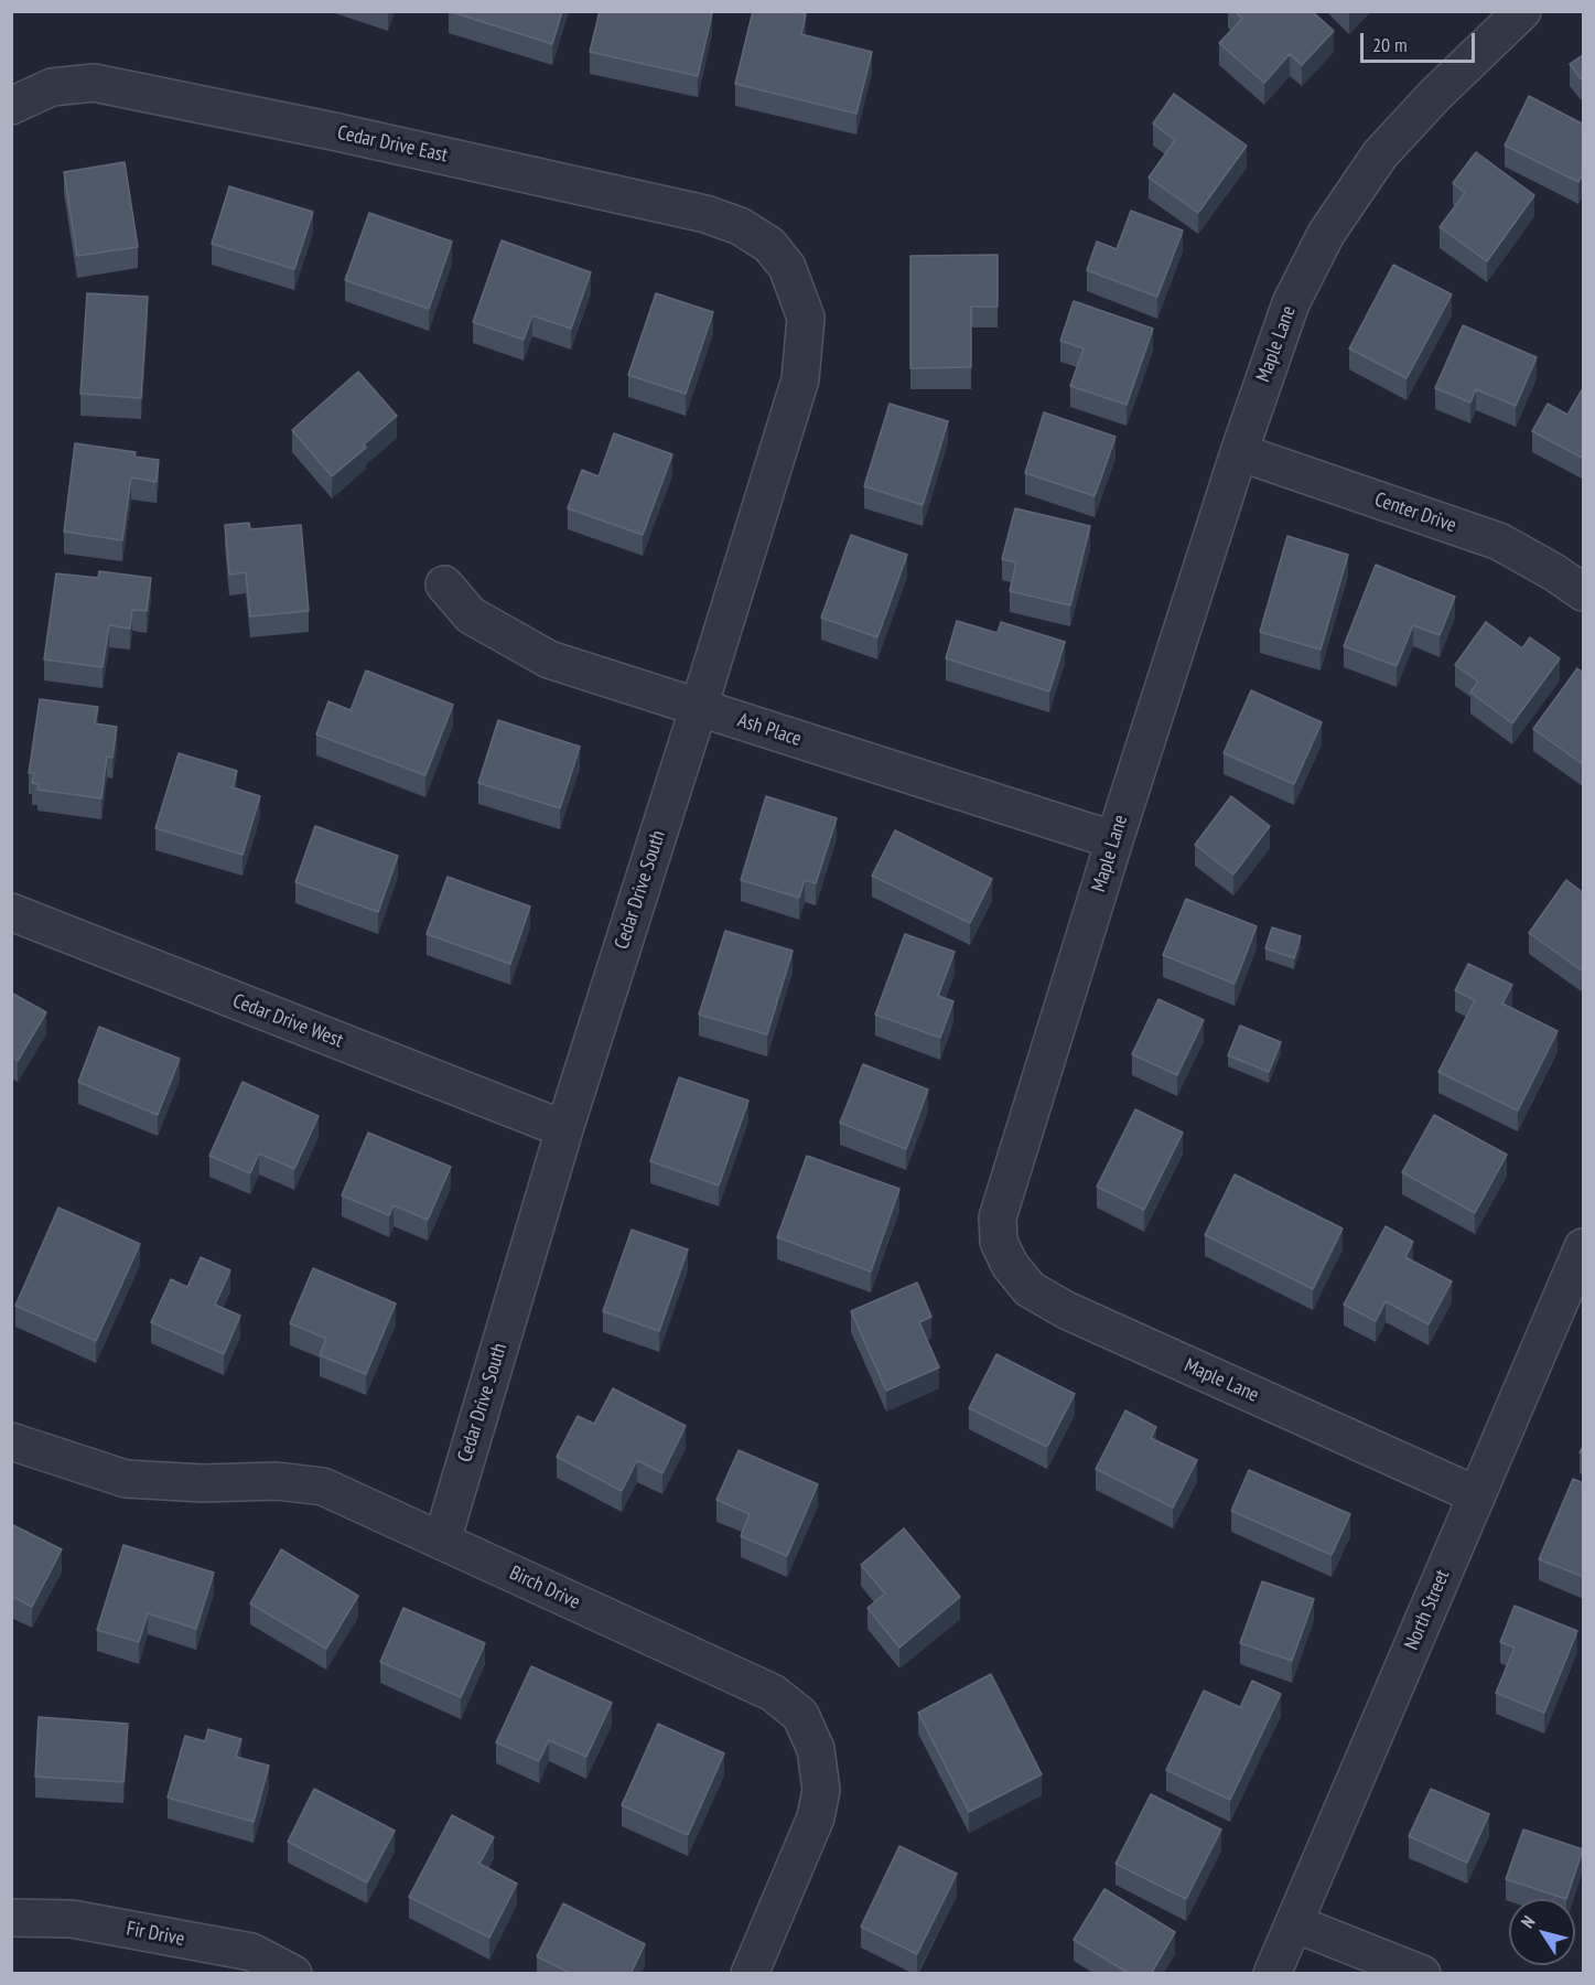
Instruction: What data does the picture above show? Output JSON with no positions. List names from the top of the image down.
{
  "streets": {
    "street": [
      "Cedar Drive East",
      "Maple Lane",
      "Center Drive",
      "Ash Place",
      "Cedar Drive South",
      "Cedar Drive West",
      "Birch Drive",
      "North Street",
      "Fir Drive"
    ]
  },
  "crossings": [
    ["Cedar Drive East", "Cedar Drive South"],
    ["Maple Lane", "Center Drive"],
    ["Maple Lane", "Ash Place"],
    ["Maple Lane", "North Street"],
    ["Ash Place", "Cedar Drive South"],
    ["Cedar Drive South", "Cedar Drive West"],
    ["Cedar Drive South", "Birch Drive"]
  ],
  "scale_bar": "20 m",
  "north": "top left"
}
